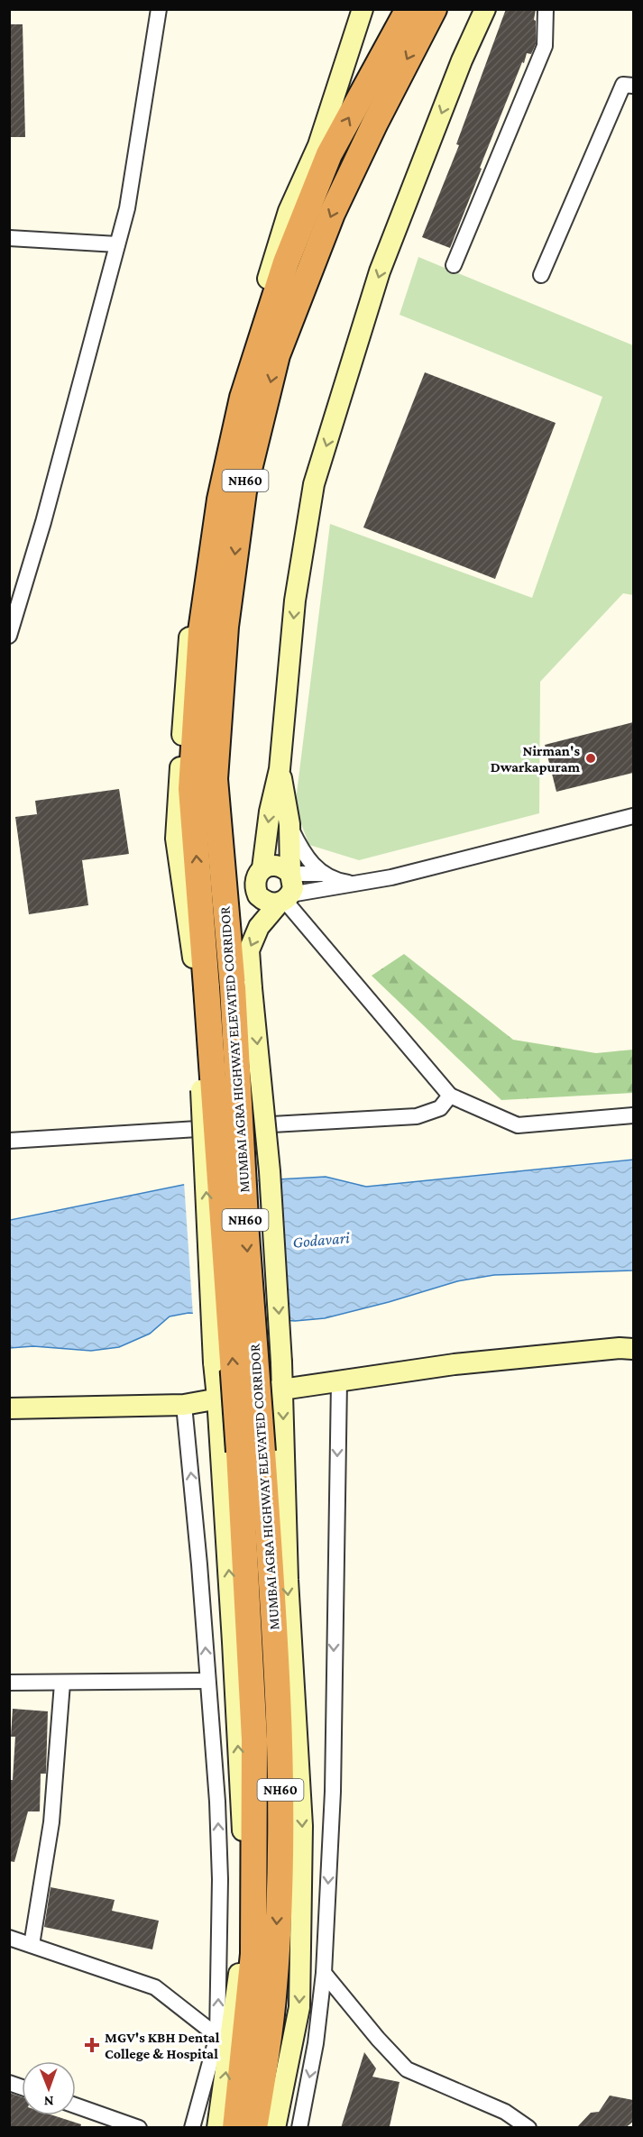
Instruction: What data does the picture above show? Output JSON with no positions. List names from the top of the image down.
{
  "streets": {
    "highway": ["NH60", "MUMBAI AGRA HIGHWAY ELEVATED CORRIDOR"]
  },
  "water": ["Godavari"],
  "places": {
    "other": ["Nirman's Dwarkapuram"],
    "health": ["MGV's KBH Dental College & Hospital"]
  },
  "north": "bottom"
}
